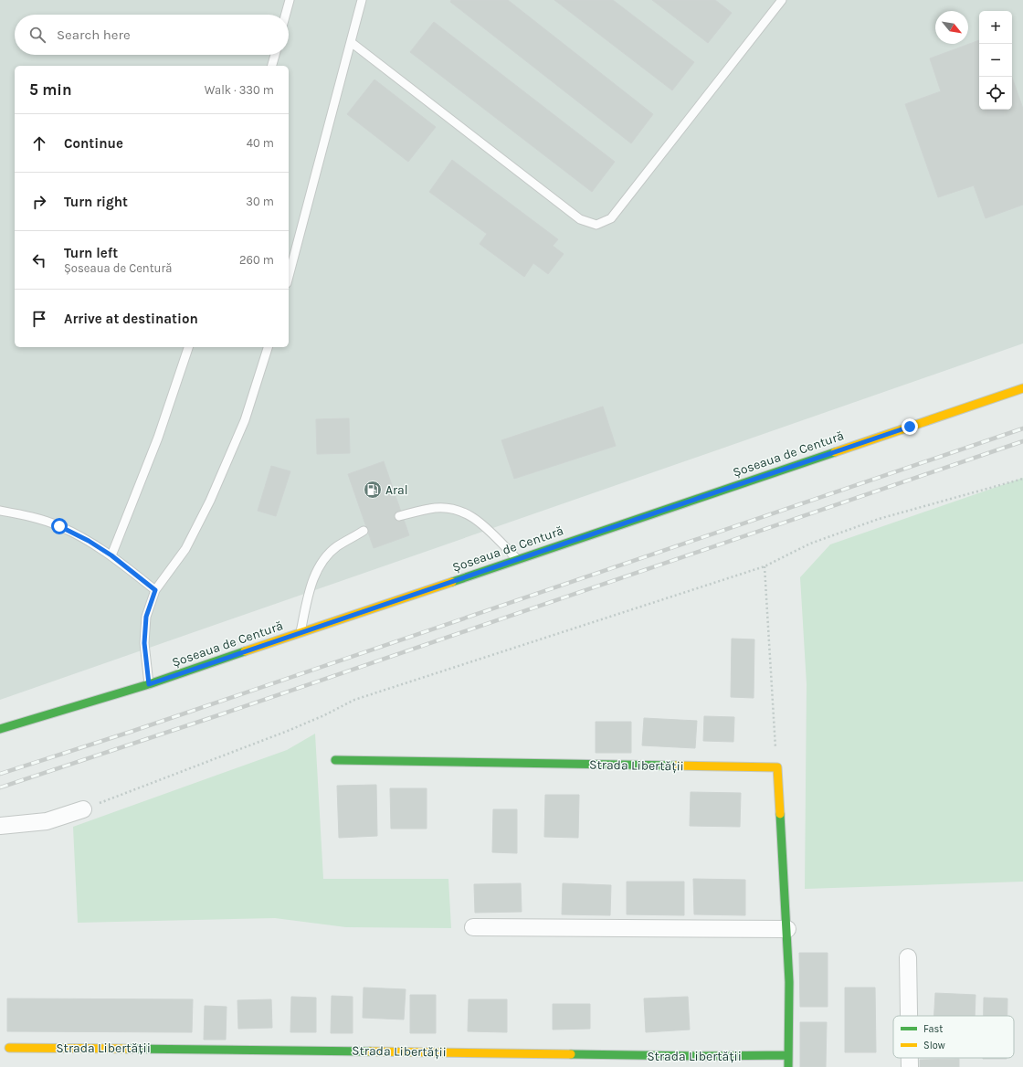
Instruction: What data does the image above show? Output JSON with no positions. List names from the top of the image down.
{
  "streets": {
    "street": ["Șoseaua de Centură", "Strada Libertății"]
  },
  "places": {
    "fuel station": ["Aral"]
  },
  "legend": ["Fast", "Slow"],
  "north": "bottom right",
  "page": {
    "map_buttons": ["+", "−"],
    "search": "Search here",
    "heading": ["5 min", "Walk · 330 m"],
    "list": [
      ["Continue", "40 m"],
      ["Turn right", "30 m"],
      ["Turn left", "Șoseaua de Centură", "260 m"],
      "Arrive at destination"
    ]
  }
}
